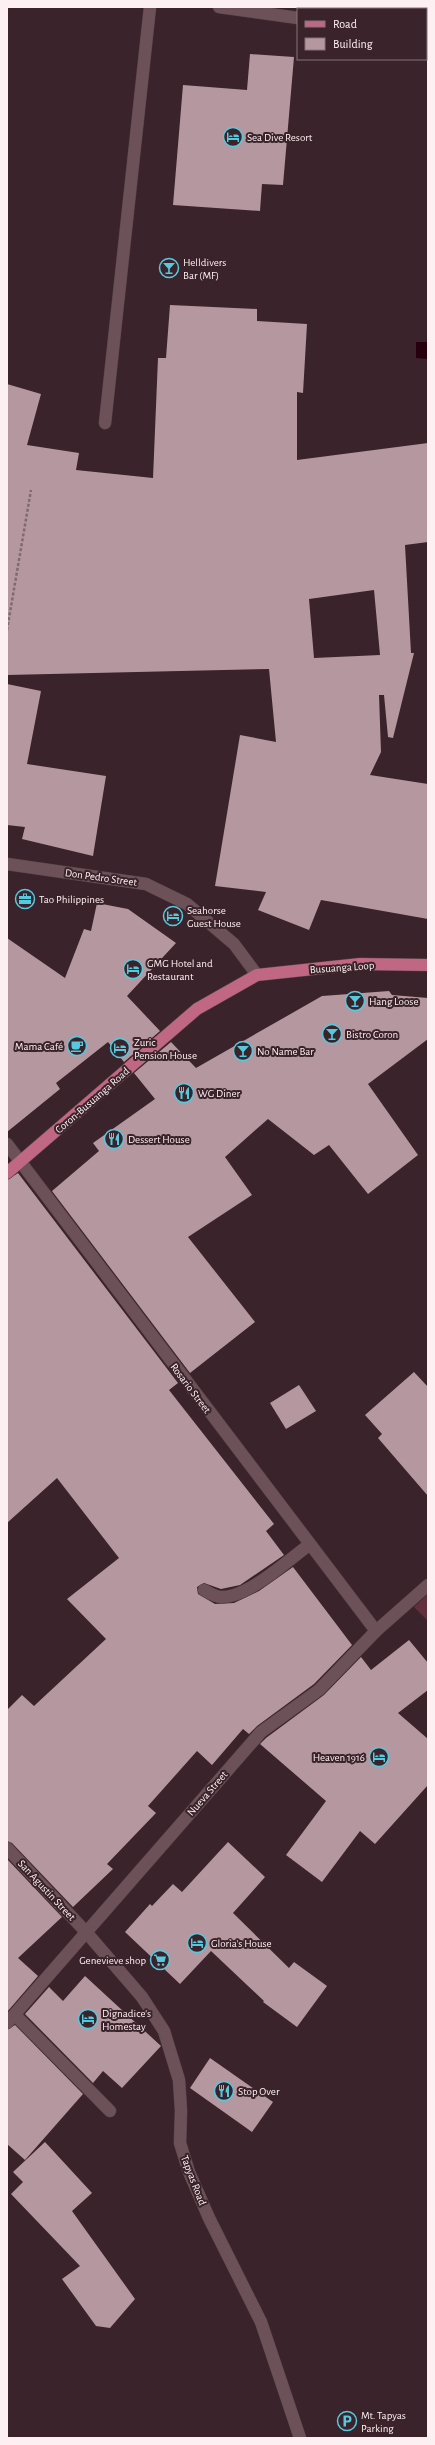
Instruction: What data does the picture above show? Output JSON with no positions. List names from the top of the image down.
{
  "streets": {
    "main road": ["Busuanga Loop", "Coron-Busuanga Road"],
    "street": [
      "Don Pedro Street",
      "Rosario Street",
      "Nueva Street",
      "San Agustin Street",
      "Tapyas Road"
    ]
  },
  "crossings": [
    ["Don Pedro Street", "Busuanga Loop"],
    ["Don Pedro Street", "Coron-Busuanga Road"],
    ["Busuanga Loop", "Coron-Busuanga Road"],
    ["Coron-Busuanga Road", "Rosario Street"],
    ["Rosario Street", "Nueva Street"],
    ["Nueva Street", "San Agustin Street"],
    ["Nueva Street", "Tapyas Road"],
    ["San Agustin Street", "Tapyas Road"]
  ],
  "places": {
    "hotel": [
      "Sea Dive Resort",
      "Seahorse Guest House",
      "GMG Hotel and Restaurant",
      "Zuric Pension House",
      "Heaven 1916",
      "Gloria's House",
      "Dignadice's Homestay"
    ],
    "bar": [
      "Helldivers Bar (MF)",
      "Hang Loose",
      "Bistro Coron",
      "No Name Bar"
    ],
    "office": ["Tao Philippines"],
    "cafe": ["Mama Café"],
    "restaurant": ["WG Diner", "Dessert House", "Stop Over"],
    "supermarket": ["Genevieve shop"],
    "parking": ["Mt. Tapyas Parking"]
  },
  "legend": ["Road", "Building"]
}
